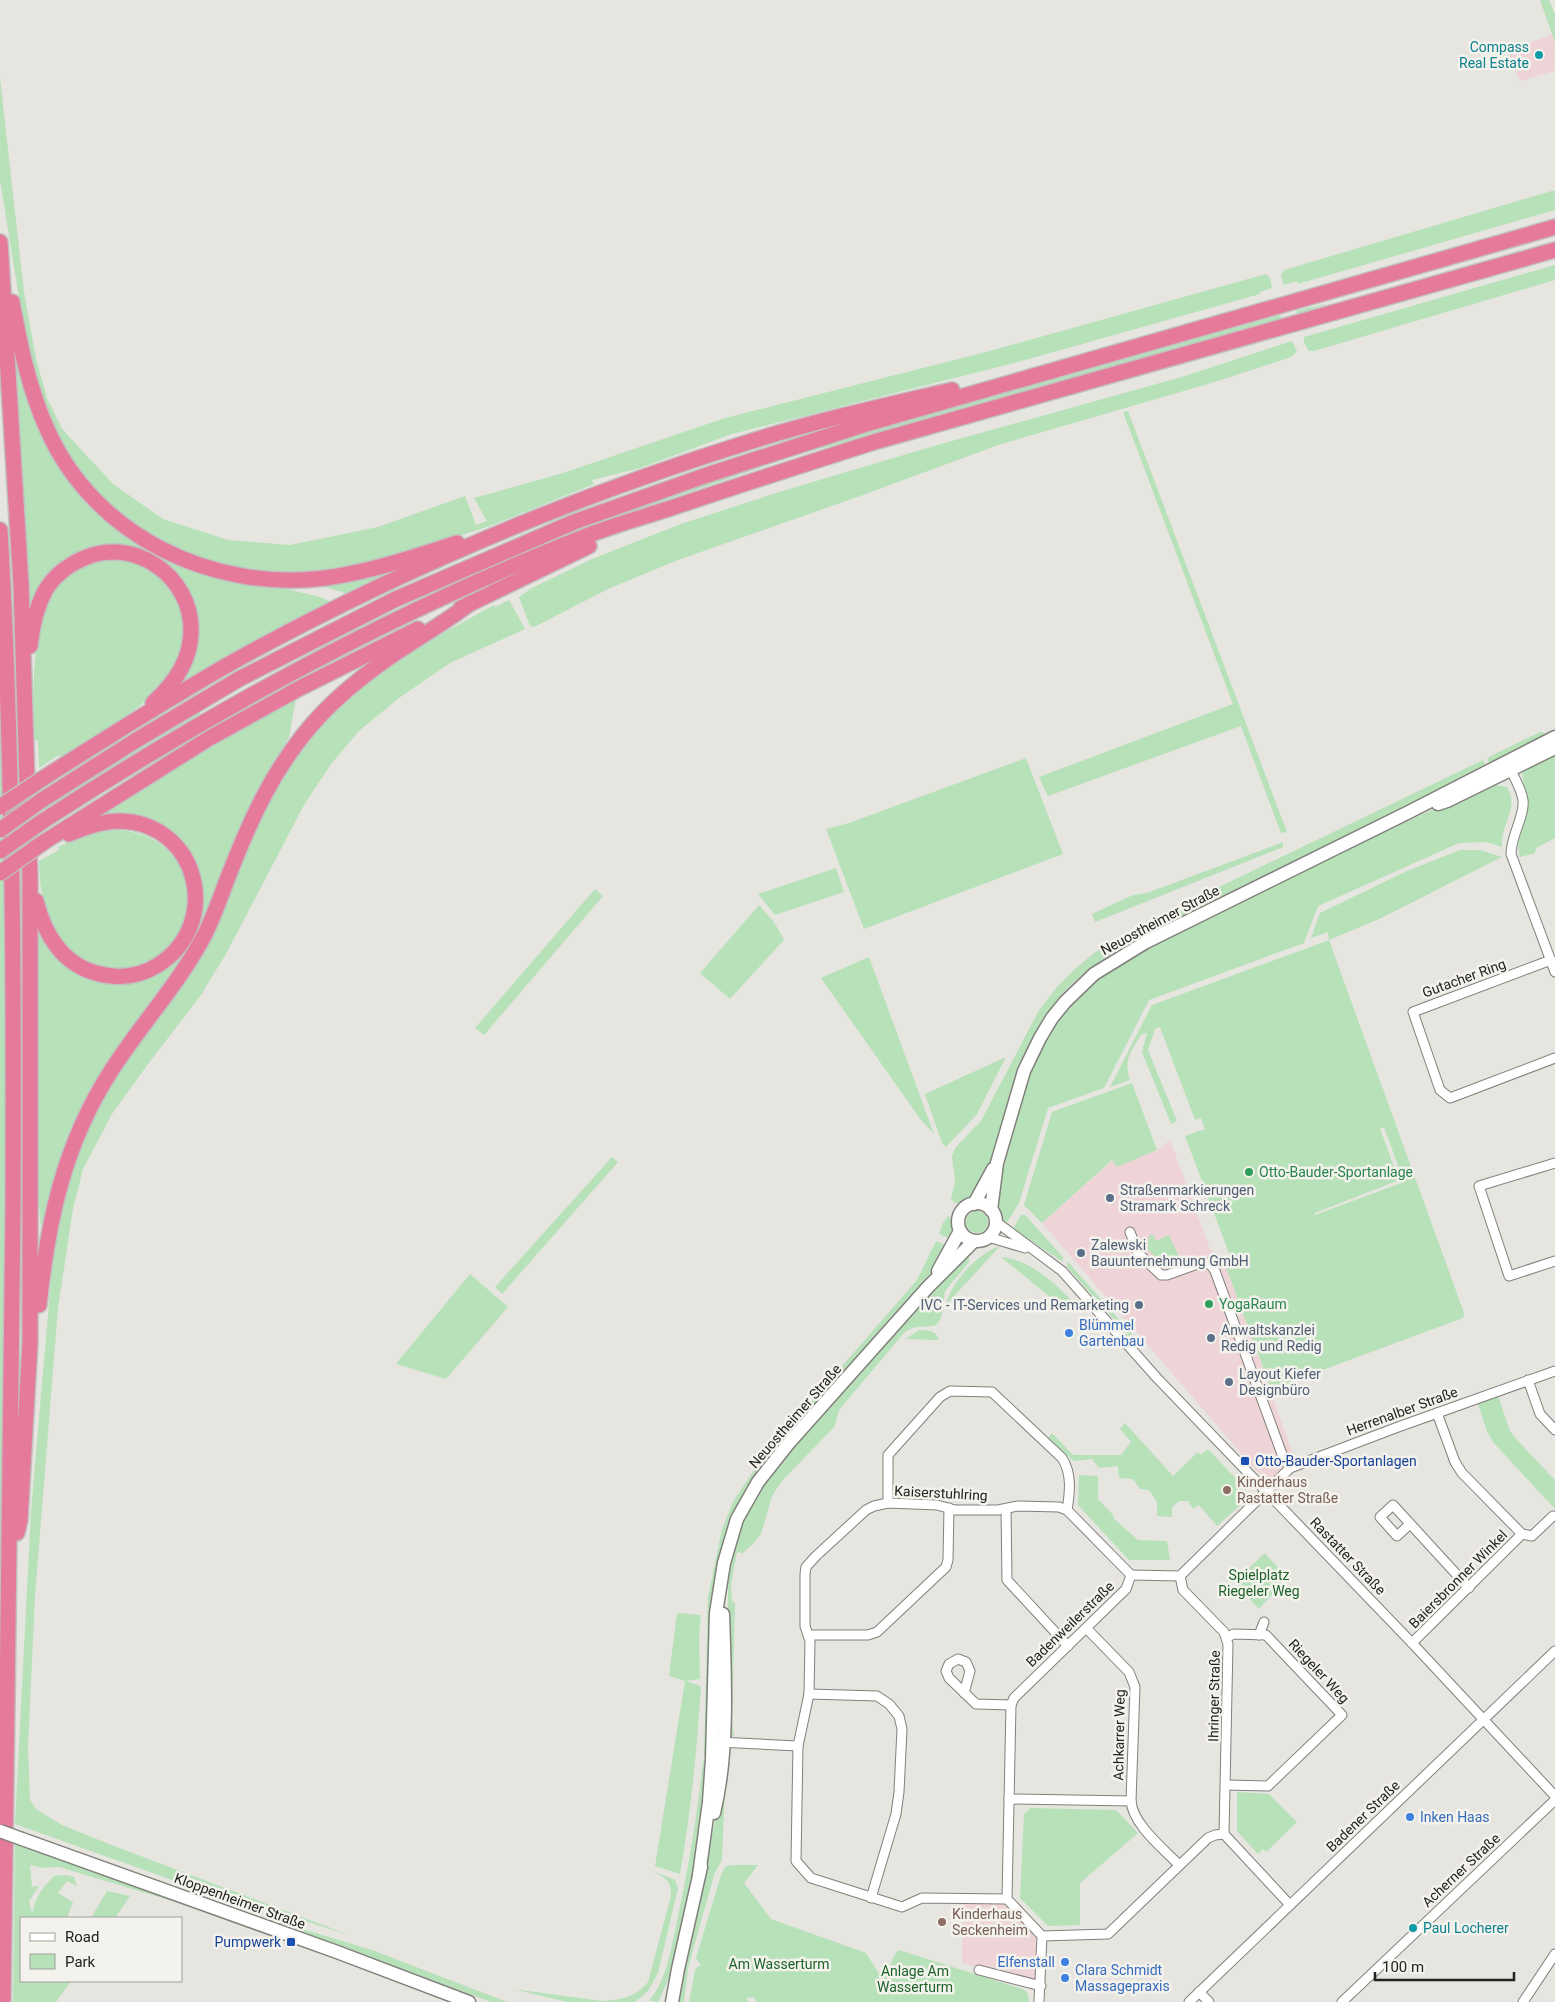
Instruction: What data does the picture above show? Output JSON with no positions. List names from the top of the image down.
{
  "streets": {
    "main road": ["Neuostheimer Straße", "Kloppenheimer Straße"],
    "street": [
      "Gutacher Ring",
      "Herrenalber Straße",
      "Kaiserstuhlring",
      "Rastatter Straße",
      "Baiersbronner Winkel",
      "Badenweilerstraße",
      "Riegeler Weg",
      "Ihringer Straße",
      "Achkarrer Weg",
      "Badener Straße",
      "Acherner Straße"
    ]
  },
  "crossings": [
    ["Neuostheimer Straße", "Rastatter Straße"],
    ["Herrenalber Straße", "Rastatter Straße"],
    ["Herrenalber Straße", "Baiersbronner Winkel"],
    ["Rastatter Straße", "Baiersbronner Winkel"],
    ["Rastatter Straße", "Badener Straße"],
    ["Rastatter Straße", "Acherner Straße"],
    ["Badenweilerstraße", "Ihringer Straße"],
    ["Badenweilerstraße", "Achkarrer Weg"],
    ["Riegeler Weg", "Ihringer Straße"]
  ],
  "parks": ["Spielplatz Riegeler Weg", "Am Wasserturm", "Anlage Am Wasserturm"],
  "places": {
    "other": [
      "Compass Real Estate",
      "Otto-Bauder-Sportanlage",
      "Straßenmarkierungen Stramark Schreck",
      "Zalewski Bauunternehmung GmbH",
      "YogaRaum",
      "IVC - IT-Services und Remarketing",
      "Blümmel Gartenbau",
      "Anwaltskanzlei Redig und Redig",
      "Layout Kiefer Designbüro",
      "Kinderhaus Rastatter Straße",
      "Inken Haas",
      "Kinderhaus Seckenheim",
      "Paul Locherer",
      "Elfenstall",
      "Clara Schmidt Massagepraxis"
    ],
    "transit": ["Otto-Bauder-Sportanlagen", "Pumpwerk"]
  },
  "legend": ["Road", "Park"],
  "scale_bar": "100 m"
}
